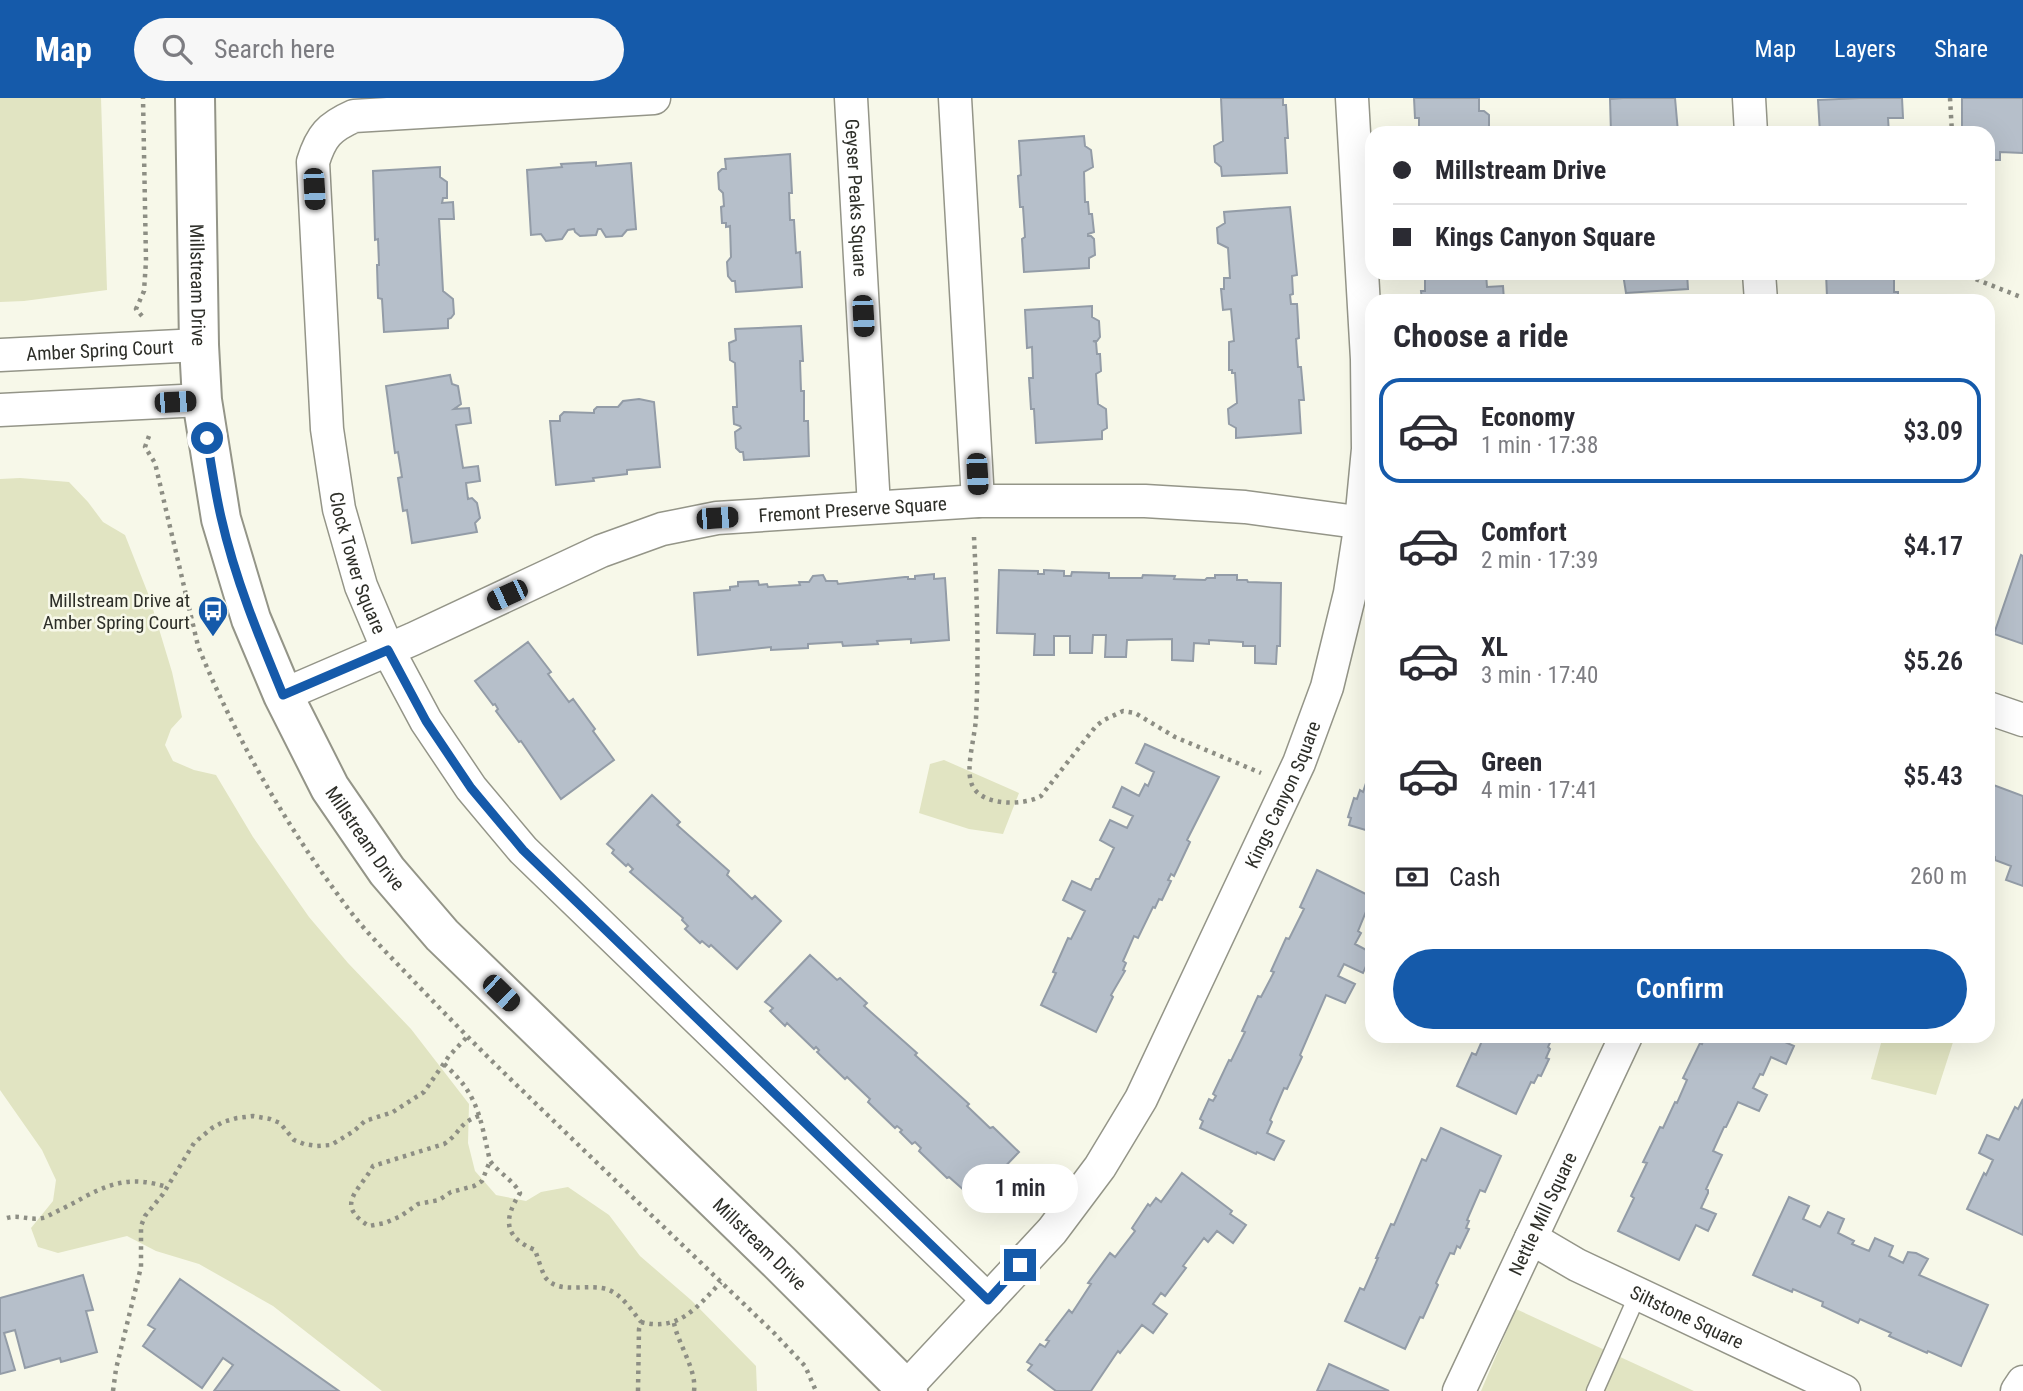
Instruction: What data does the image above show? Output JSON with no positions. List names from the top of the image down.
{
  "streets": {
    "street": [
      "Geyser Peaks Square",
      "Millstream Drive",
      "Amber Spring Court",
      "Fremont Preserve Square",
      "Clock Tower Square",
      "Kings Canyon Square",
      "Nettle Mill Square",
      "Siltstone Square"
    ]
  },
  "crossings": [
    ["Geyser Peaks Square", "Fremont Preserve Square"],
    ["Millstream Drive", "Amber Spring Court"],
    ["Millstream Drive", "Fremont Preserve Square"],
    ["Millstream Drive", "Kings Canyon Square"],
    ["Fremont Preserve Square", "Clock Tower Square"],
    ["Clock Tower Square", "Kings Canyon Square"],
    ["Nettle Mill Square", "Siltstone Square"]
  ],
  "places": {
    "bus stop": ["Millstream Drive at Amber Spring Court"]
  },
  "page": {
    "header": "Map",
    "search": "Search here",
    "nav": ["Map", "Layers", "Share"],
    "banner": ["Millstream Drive", "Kings Canyon Square"],
    "heading": "Choose a ride",
    "list": [
      {
        "name": "Economy",
        "note": "1 min · 17:38",
        "value": "$3.09"
      },
      {
        "name": "Comfort",
        "note": "2 min · 17:39",
        "value": "$4.17"
      },
      {
        "name": "XL",
        "note": "3 min · 17:40",
        "value": "$5.26"
      },
      {
        "name": "Green",
        "note": "4 min · 17:41",
        "value": "$5.43"
      }
    ],
    "pay": ["Cash", "260 m"],
    "buttons": "Confirm",
    "bubble": "1 min"
  }
}
